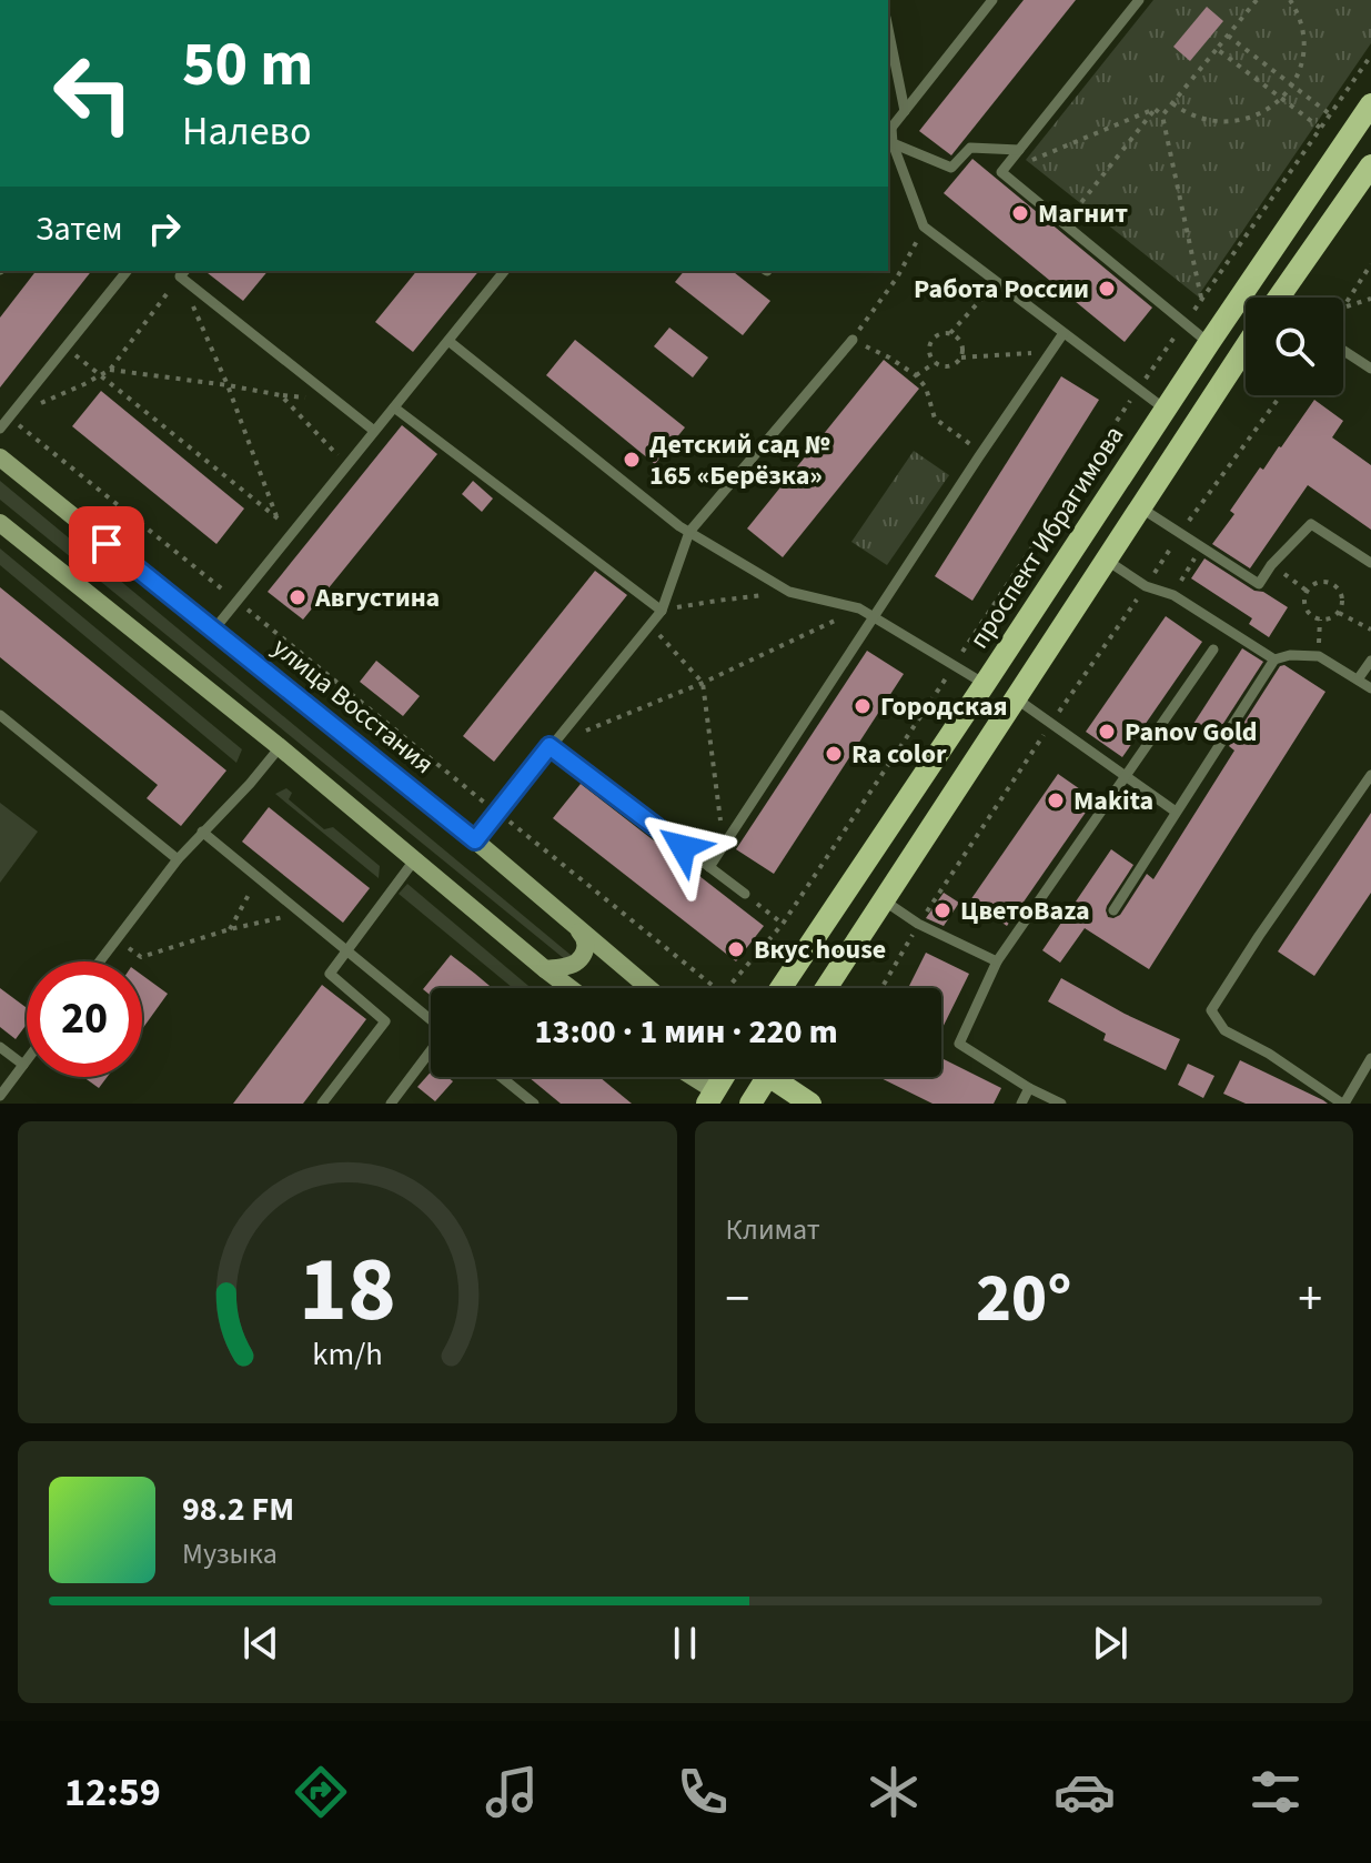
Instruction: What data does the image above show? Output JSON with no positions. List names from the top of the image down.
{
  "streets": {
    "main road": ["проспект Ибрагимова", "улица Восстания"]
  },
  "places": [
    "Магнит",
    "Работа России",
    "Детский сад № 165 «Берёзка»",
    "Августина",
    "Городская",
    "Panov Gold",
    "Ra color",
    "Makita",
    "ЦветоBaza",
    "Вкус house"
  ],
  "page": {
    "turn": ["50 m", "Налево"],
    "then": "Затем",
    "limit": "20",
    "trip": "13:00 · 1 мин · 220 m",
    "tile": "Климат",
    "heat": ["−", "20°", "+"],
    "song": ["98.2 FM", "Музыка"],
    "tabs": "12:59",
    "gauge": ["18", "km/h"]
  }
}
